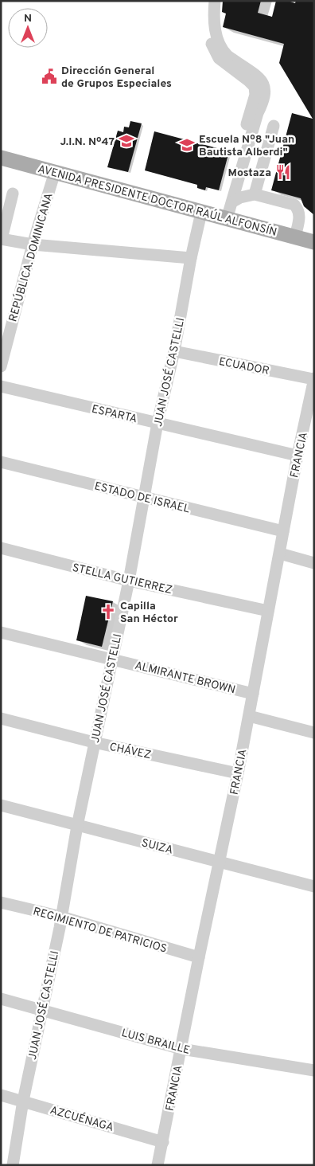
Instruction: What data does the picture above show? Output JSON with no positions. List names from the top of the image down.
{
  "streets": {
    "main road": ["AVENIDA PRESIDENTE DOCTOR RAÚL ALFONSÍN"],
    "street": [
      "REPÚBLICA. DOMINICANA",
      "ECUADOR",
      "JUAN JOSÉ CASTELLI",
      "ESPARTA",
      "FRANCIA",
      "ESTADO DE ISRAEL",
      "STELLA GUTIERREZ",
      "ALMIRANTE BROWN",
      "CHÁVEZ",
      "SUIZA",
      "REGIMIENTO DE PATRICIOS",
      "LUIS BRAILLE",
      "AZCUÉNAGA"
    ]
  },
  "crossings": [
    ["AVENIDA PRESIDENTE DOCTOR RAÚL ALFONSÍN", "REPÚBLICA. DOMINICANA"],
    ["AVENIDA PRESIDENTE DOCTOR RAÚL ALFONSÍN", "JUAN JOSÉ CASTELLI"],
    ["ECUADOR", "JUAN JOSÉ CASTELLI"],
    ["ECUADOR", "FRANCIA"],
    ["JUAN JOSÉ CASTELLI", "ESPARTA"],
    ["JUAN JOSÉ CASTELLI", "ESTADO DE ISRAEL"],
    ["JUAN JOSÉ CASTELLI", "STELLA GUTIERREZ"],
    ["JUAN JOSÉ CASTELLI", "ALMIRANTE BROWN"],
    ["JUAN JOSÉ CASTELLI", "CHÁVEZ"],
    ["JUAN JOSÉ CASTELLI", "SUIZA"],
    ["JUAN JOSÉ CASTELLI", "REGIMIENTO DE PATRICIOS"],
    ["JUAN JOSÉ CASTELLI", "LUIS BRAILLE"],
    ["JUAN JOSÉ CASTELLI", "AZCUÉNAGA"],
    ["ESPARTA", "FRANCIA"],
    ["FRANCIA", "ESTADO DE ISRAEL"],
    ["FRANCIA", "STELLA GUTIERREZ"],
    ["FRANCIA", "ALMIRANTE BROWN"],
    ["FRANCIA", "CHÁVEZ"],
    ["FRANCIA", "SUIZA"],
    ["FRANCIA", "REGIMIENTO DE PATRICIOS"],
    ["FRANCIA", "LUIS BRAILLE"],
    ["FRANCIA", "AZCUÉNAGA"]
  ],
  "places": {
    "public building": ["Dirección General de Grupos Especiales"],
    "school or university": ["J.I.N. Nº47", "Escuela Nº8 \"Juan Bautista Alberdi\""],
    "restaurant": ["Mostaza"],
    "church": ["Capilla San Héctor"]
  },
  "north": "top"
}
